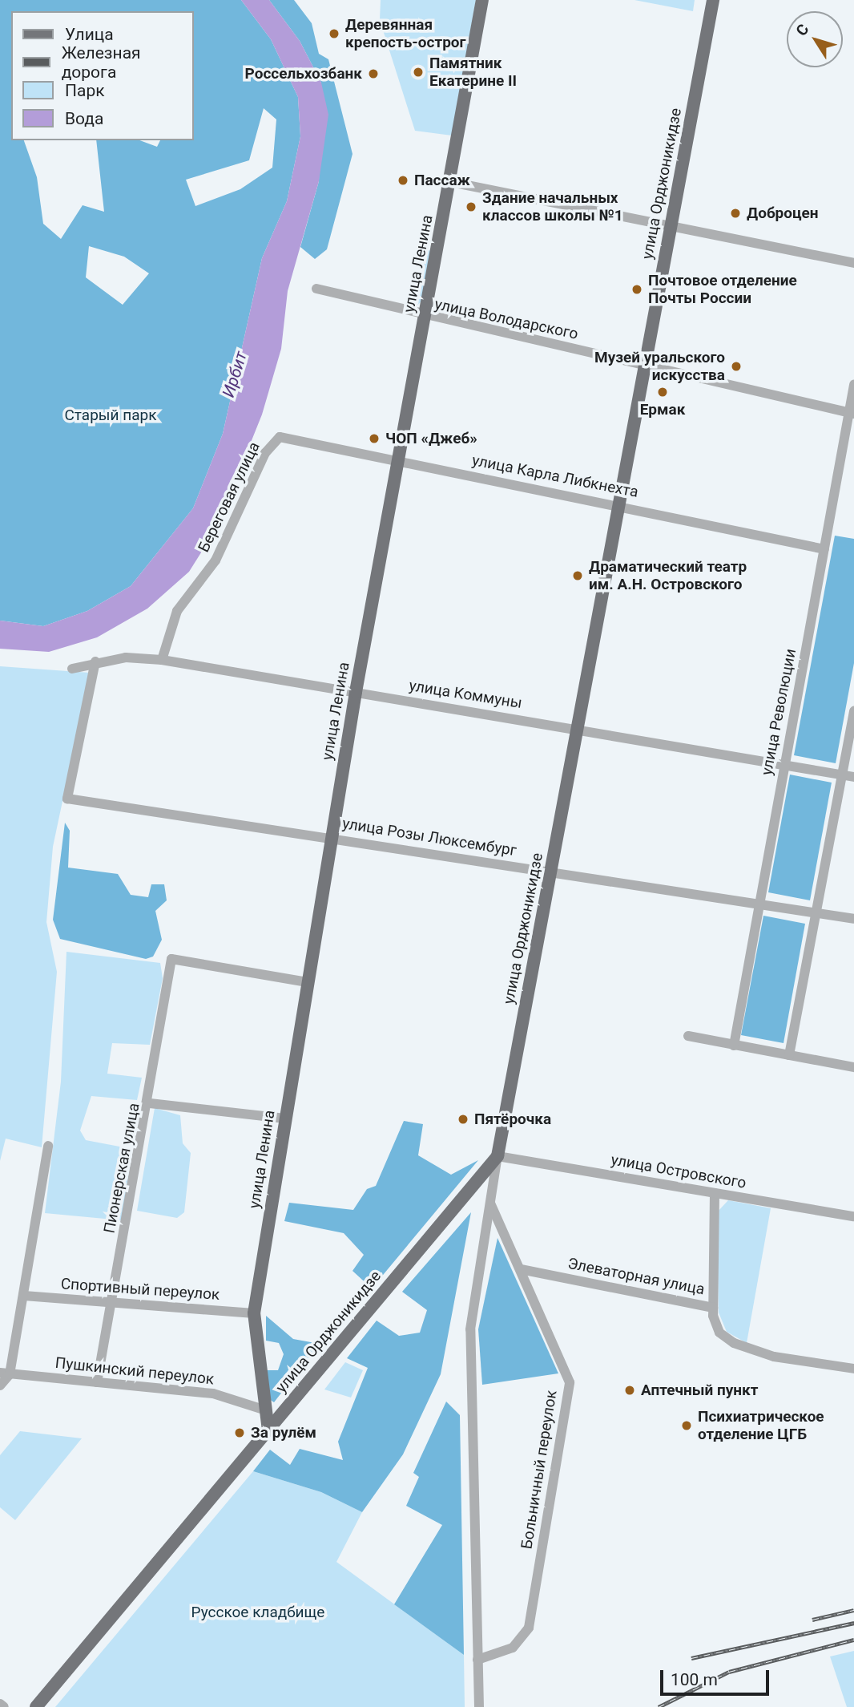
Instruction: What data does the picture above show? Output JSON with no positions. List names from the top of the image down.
{
  "streets": {
    "main road": ["улица Орджоникидзе", "улица Ленина"],
    "street": [
      "улица Володарского",
      "улица Карла Либкнехта",
      "Береговая улица",
      "улица Коммуны",
      "улица Революции",
      "улица Розы Люксембург",
      "Пионерская улица",
      "улица Островского",
      "Элеваторная улица",
      "Спортивный переулок",
      "Пушкинский переулок",
      "Больничный переулок"
    ]
  },
  "crossings": [
    ["улица Орджоникидзе", "улица Ленина"],
    ["улица Орджоникидзе", "улица Володарского"],
    ["улица Орджоникидзе", "улица Карла Либкнехта"],
    ["улица Орджоникидзе", "улица Коммуны"],
    ["улица Орджоникидзе", "улица Розы Люксембург"],
    ["улица Орджоникидзе", "улица Островского"],
    ["улица Ленина", "улица Володарского"],
    ["улица Ленина", "улица Карла Либкнехта"],
    ["улица Ленина", "улица Коммуны"],
    ["улица Ленина", "улица Розы Люксембург"],
    ["улица Ленина", "Пионерская улица"],
    ["улица Ленина", "Спортивный переулок"],
    ["улица Ленина", "Пушкинский переулок"],
    ["улица Володарского", "улица Революции"],
    ["улица Карла Либкнехта", "Береговая улица"],
    ["улица Карла Либкнехта", "улица Революции"],
    ["Береговая улица", "улица Коммуны"],
    ["улица Коммуны", "улица Революции"],
    ["улица Коммуны", "улица Розы Люксембург"],
    ["улица Революции", "улица Розы Люксембург"],
    ["Пионерская улица", "Спортивный переулок"],
    ["Пионерская улица", "Пушкинский переулок"],
    ["Элеваторная улица", "Больничный переулок"]
  ],
  "water": ["Ирбит"],
  "parks": ["Старый парк", "Русское кладбище"],
  "places": [
    "Деревянная крепость-острог",
    "Памятник Екатерине II",
    "Россельхозбанк",
    "Пассаж",
    "Здание начальных классов школы №1",
    "Доброцен",
    "Почтовое отделение Почты России",
    "Музей уральского искусства",
    "Ермак",
    "ЧОП «Джеб»",
    "Драматический театр им. А.Н. Островского",
    "Пятёрочка",
    "Аптечный пункт",
    "Психиатрическое отделение ЦГБ",
    "За рулём"
  ],
  "legend": [
    "Улица",
    "Железная дорога",
    "Парк",
    "Вода"
  ],
  "scale_bar": "100 m",
  "north": "top left"
}
